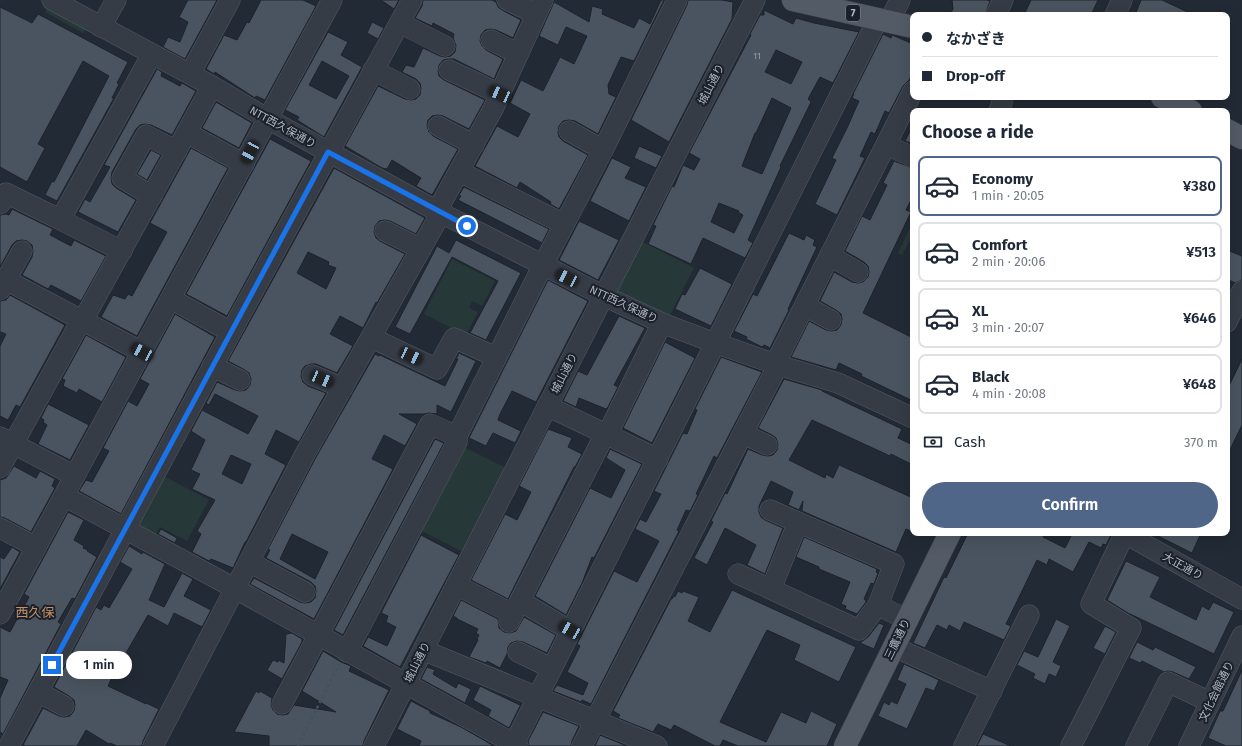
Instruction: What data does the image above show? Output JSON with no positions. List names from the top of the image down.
{
  "streets": {
    "main road": ["7", "三鷹通り"],
    "street": [
      "城山通り",
      "NTT西久保通り",
      "大正通り",
      "文化会館通り"
    ]
  },
  "crossings": [
    ["城山通り", "NTT西久保通り"]
  ],
  "districts": ["西久保"],
  "house_numbers": ["11"],
  "page": {
    "banner": ["なかざき", "Drop-off"],
    "heading": "Choose a ride",
    "list": [
      {
        "name": "Economy",
        "note": "1 min · 20:05",
        "value": "¥380"
      },
      {
        "name": "Comfort",
        "note": "2 min · 20:06",
        "value": "¥513"
      },
      {
        "name": "XL",
        "note": "3 min · 20:07",
        "value": "¥646"
      },
      {
        "name": "Black",
        "note": "4 min · 20:08",
        "value": "¥648"
      }
    ],
    "pay": ["Cash", "370 m"],
    "buttons": "Confirm",
    "bubble": "1 min"
  }
}
